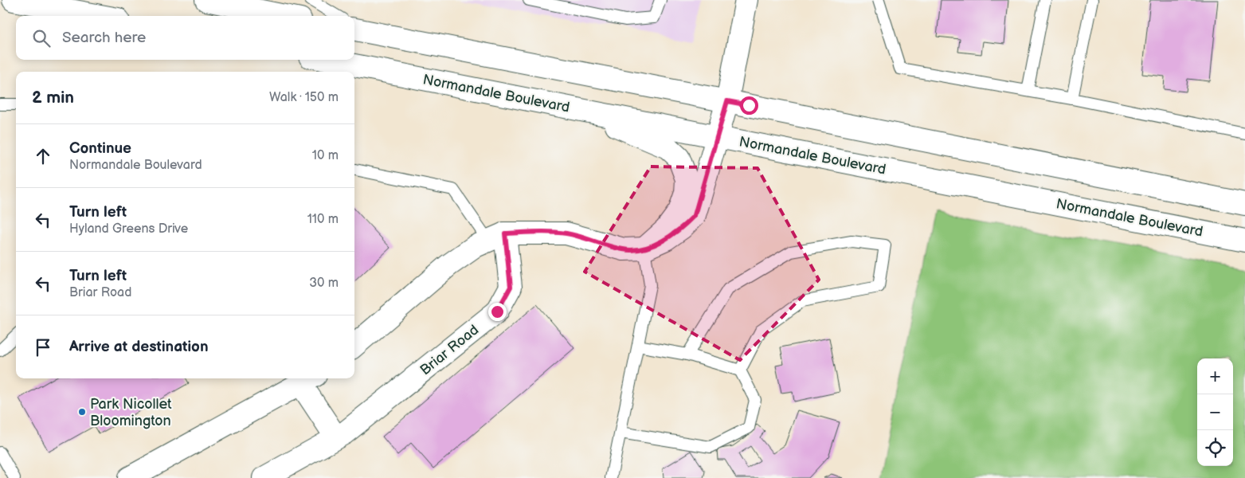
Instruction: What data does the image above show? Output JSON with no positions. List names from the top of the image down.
{
  "streets": {
    "main road": ["Normandale Boulevard", "Briar Road"]
  },
  "places": ["Park Nicollet Bloomington"],
  "page": {
    "search": "Search here",
    "heading": ["2 min", "Walk · 150 m"],
    "list": [
      ["Continue", "Normandale Boulevard", "10 m"],
      ["Turn left", "Hyland Greens Drive", "110 m"],
      ["Turn left", "Briar Road", "30 m"],
      "Arrive at destination"
    ],
    "map_buttons": ["+", "−"]
  }
}
